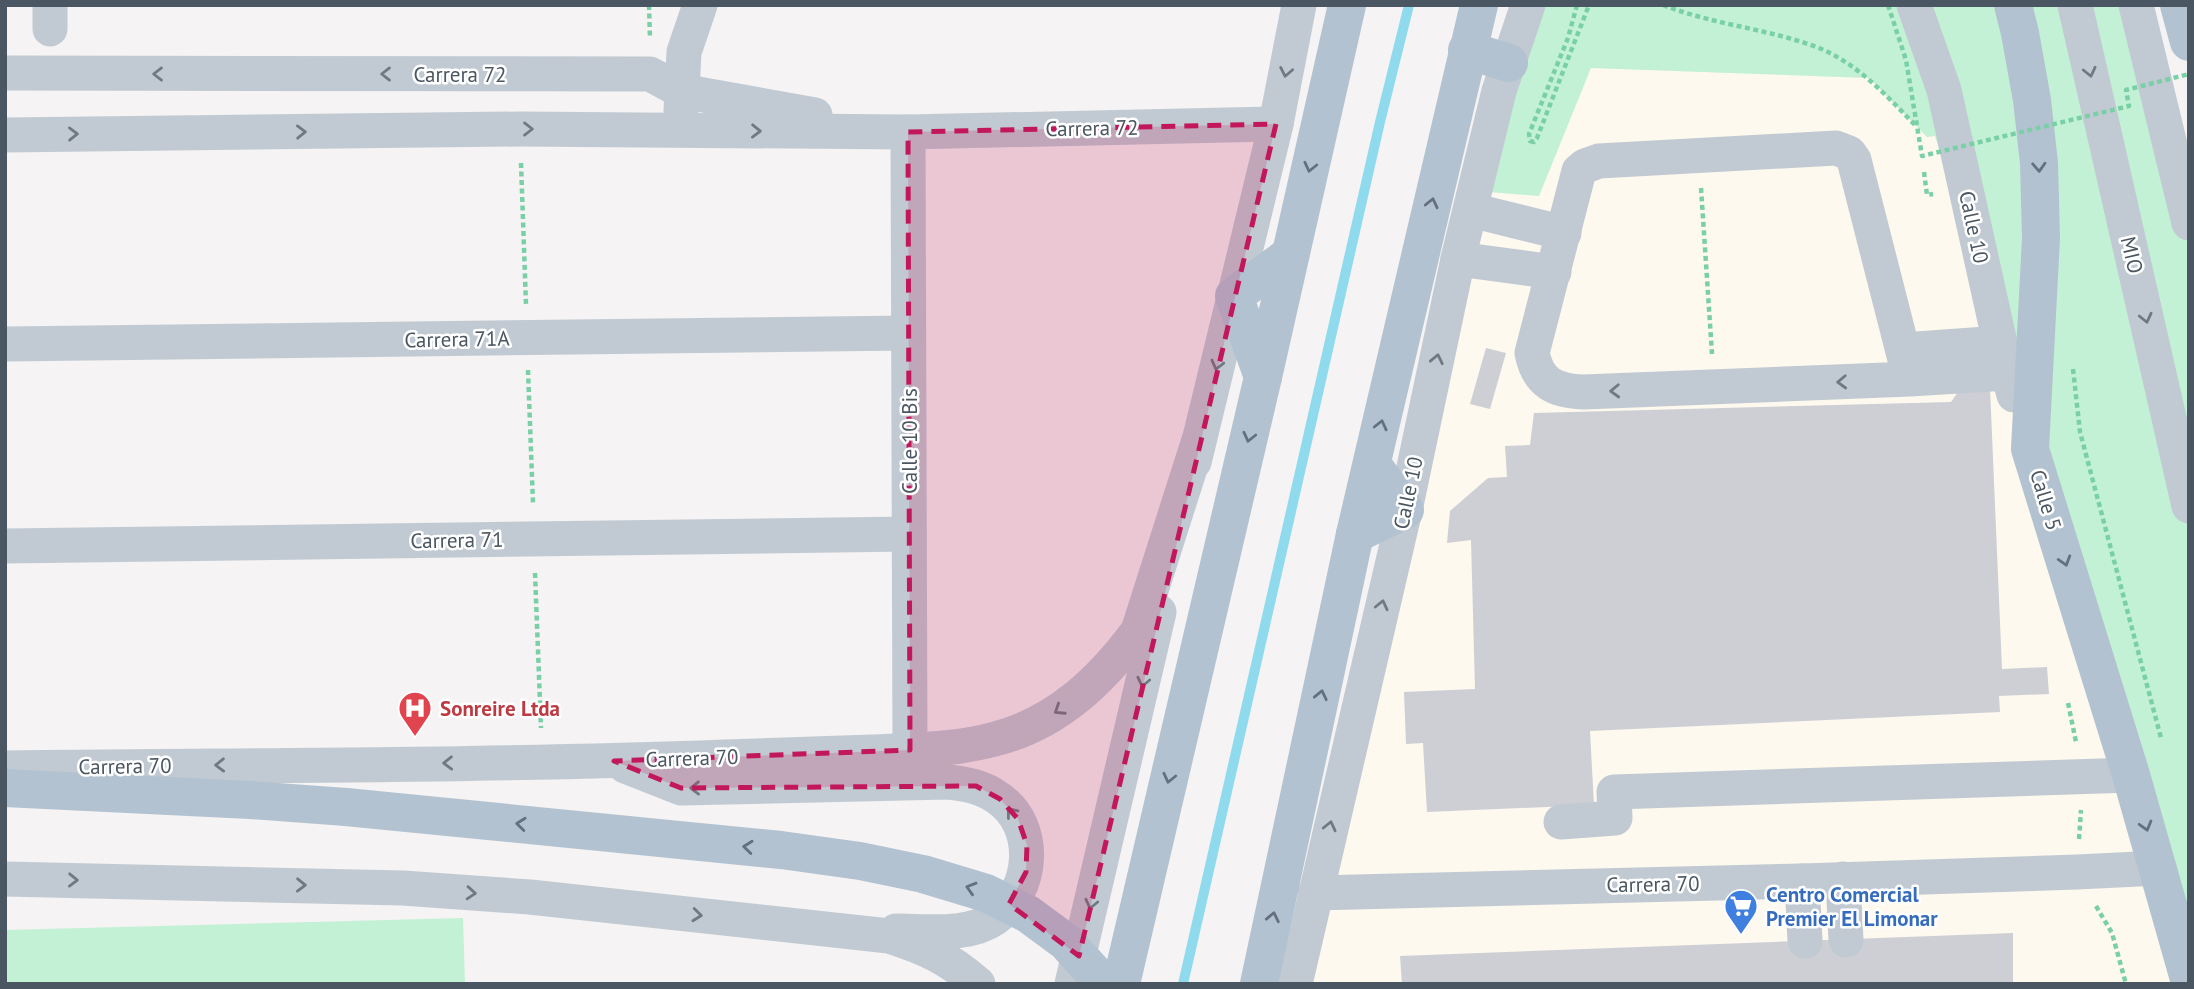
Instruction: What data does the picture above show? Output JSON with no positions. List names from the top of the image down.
{
  "streets": {
    "main road": ["Calle 10", "Calle 5"],
    "street": [
      "Carrera 72",
      "MIO",
      "Carrera 71A",
      "Calle 10 Bis",
      "Carrera 71",
      "Carrera 70"
    ]
  },
  "crossings": [
    ["Carrera 72", "Calle 10 Bis"],
    ["Calle 10", "Calle 5"],
    ["Calle 10", "Carrera 70"],
    ["Carrera 71A", "Calle 10 Bis"],
    ["Calle 10 Bis", "Carrera 71"],
    ["Calle 10 Bis", "Carrera 70"],
    ["Calle 5", "Carrera 70"]
  ],
  "one_way": ["Calle 5"],
  "places": {
    "hospital": ["Sonreire Ltda"],
    "supermarket": ["Centro Comercial Premier El Limonar"]
  }
}
